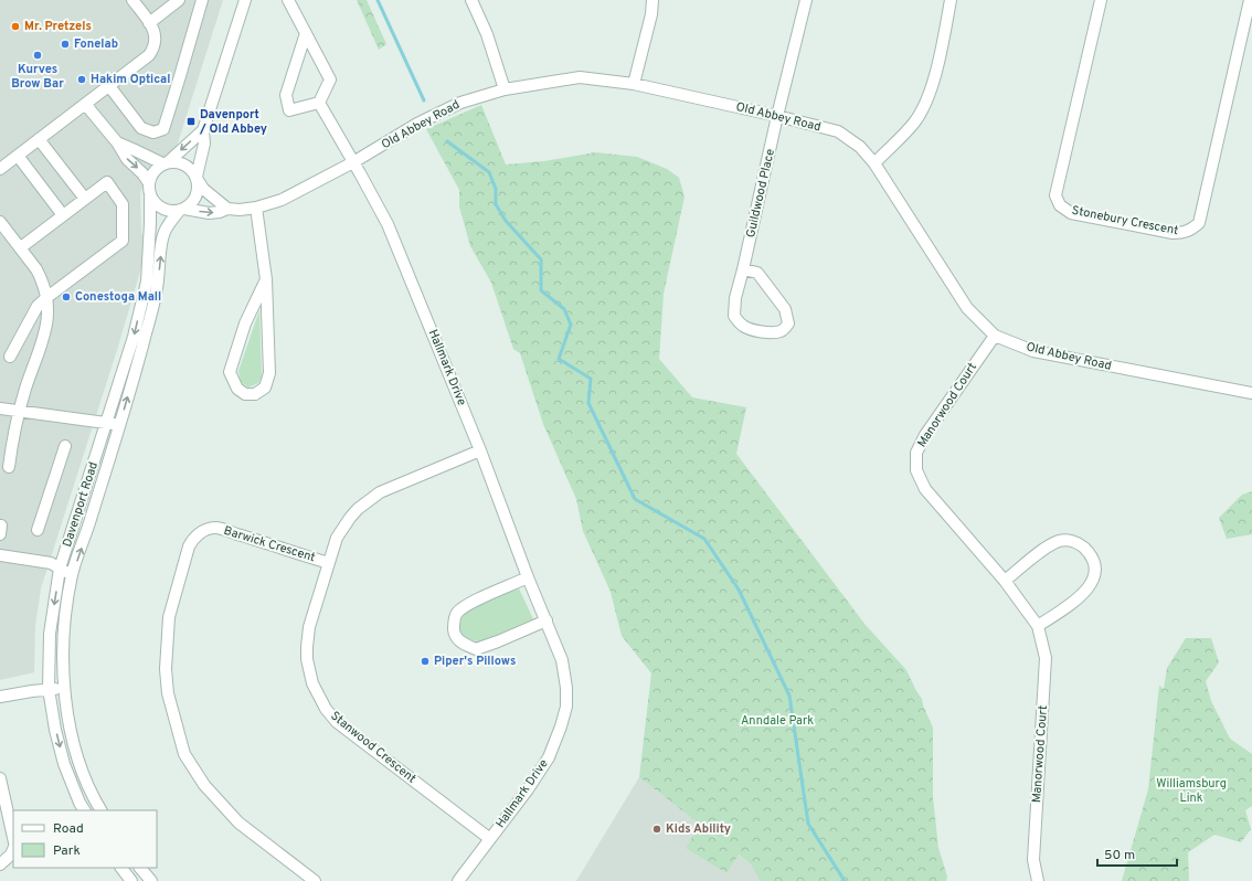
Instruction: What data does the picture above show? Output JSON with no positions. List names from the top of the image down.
{
  "streets": {
    "street": [
      "Old Abbey Road",
      "Guildwood Place",
      "Stonebury Crescent",
      "Hallmark Drive",
      "Manorwood Court",
      "Davenport Road",
      "Barwick Crescent",
      "Stanwood Crescent"
    ]
  },
  "crossings": [
    ["Old Abbey Road", "Guildwood Place"],
    ["Old Abbey Road", "Hallmark Drive"],
    ["Old Abbey Road", "Manorwood Court"],
    ["Old Abbey Road", "Davenport Road"],
    ["Hallmark Drive", "Stanwood Crescent"],
    ["Barwick Crescent", "Stanwood Crescent"]
  ],
  "parks": ["Anndale Park", "Williamsburg Link"],
  "places": {
    "other": [
      "Mr. Pretzels",
      "Fonelab",
      "Kurves Brow Bar",
      "Hakim Optical",
      "Conestoga Mall",
      "Piper's Pillows",
      "Kids Ability"
    ],
    "transit": ["Davenport / Old Abbey"]
  },
  "legend": ["Road", "Park"],
  "scale_bar": "50 m"
}
